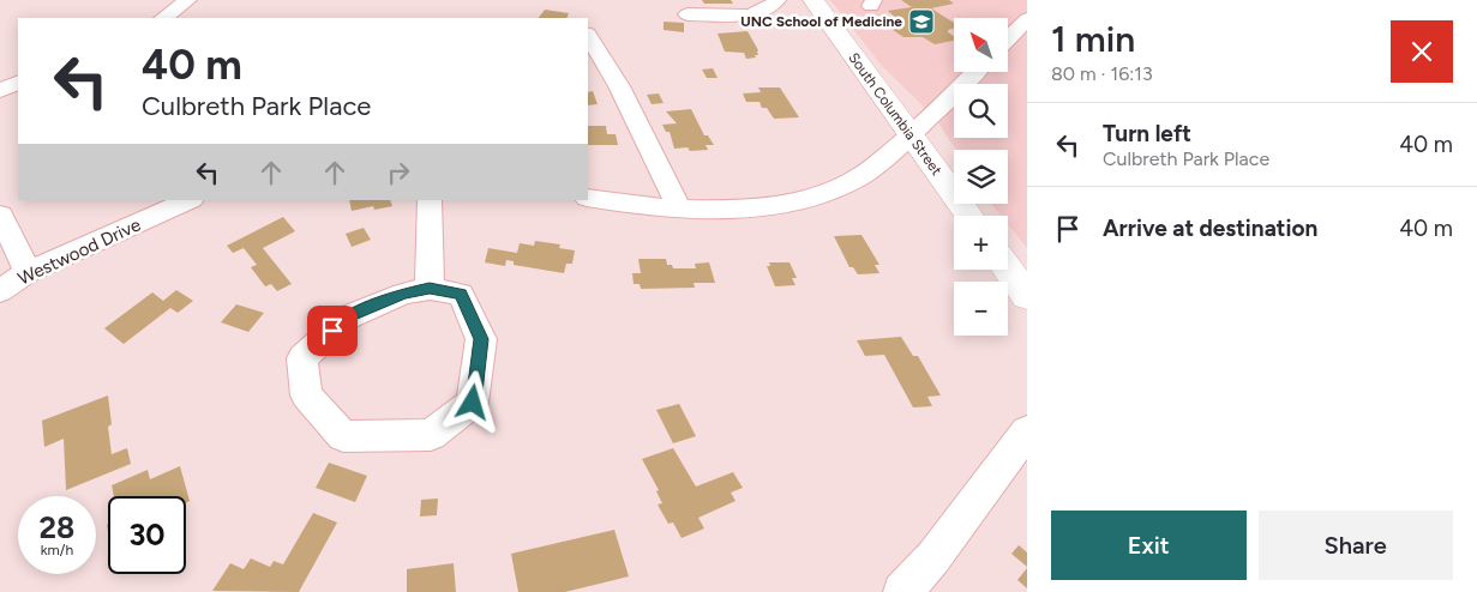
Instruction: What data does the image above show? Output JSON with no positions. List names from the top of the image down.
{
  "streets": {
    "main road": ["South Columbia Street"],
    "street": ["Westwood Drive"]
  },
  "places": {
    "school or university": ["UNC School of Medicine"]
  },
  "north": "top left",
  "page": {
    "heading": ["1 min", "80 m · 16:13"],
    "map_buttons": ["+", "−"],
    "turn": ["40 m", "Culbreth Park Place"],
    "list": [
      {
        "name": "Turn left",
        "note": "Culbreth Park Place",
        "value": "40 m"
      },
      {
        "name": "Arrive at destination",
        "value": "40 m"
      }
    ],
    "speed": "28 km/h",
    "limit": "30",
    "buttons": ["Exit", "Share"]
  }
}
